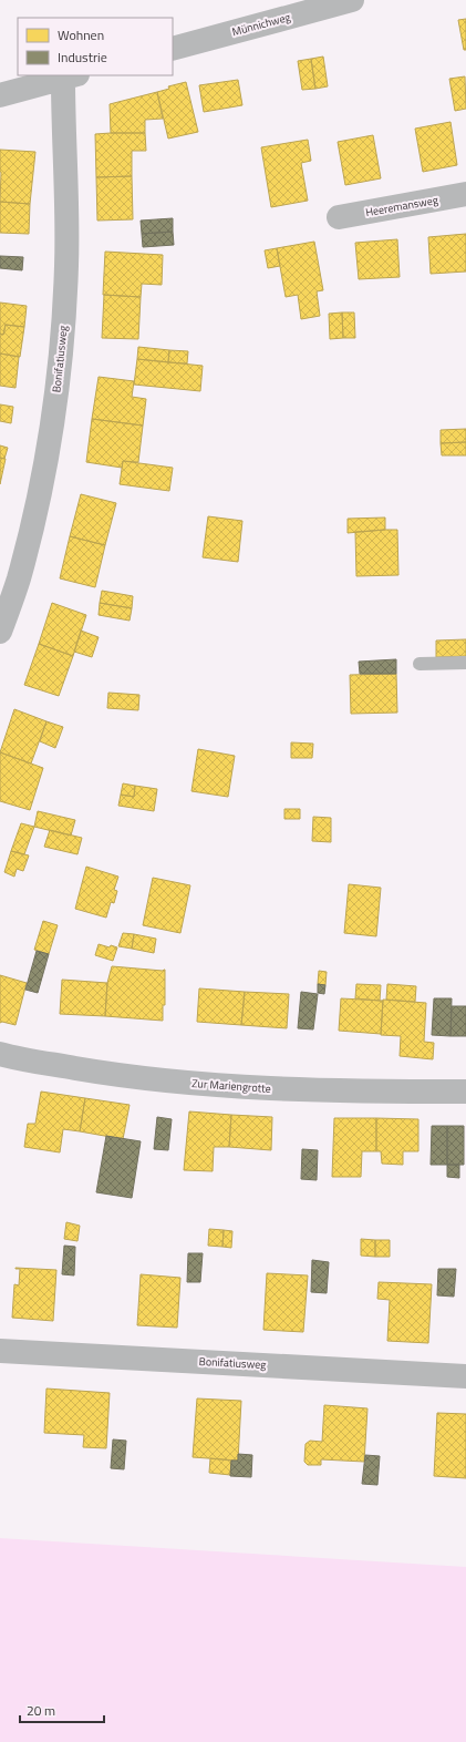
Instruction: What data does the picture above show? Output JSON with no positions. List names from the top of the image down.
{
  "streets": {
    "street": [
      "Münnichweg",
      "Heeremansweg",
      "Bonifatiusweg",
      "Zur Mariengrotte"
    ]
  },
  "legend": ["Wohnen", "Industrie"],
  "scale_bar": "20 m"
}
